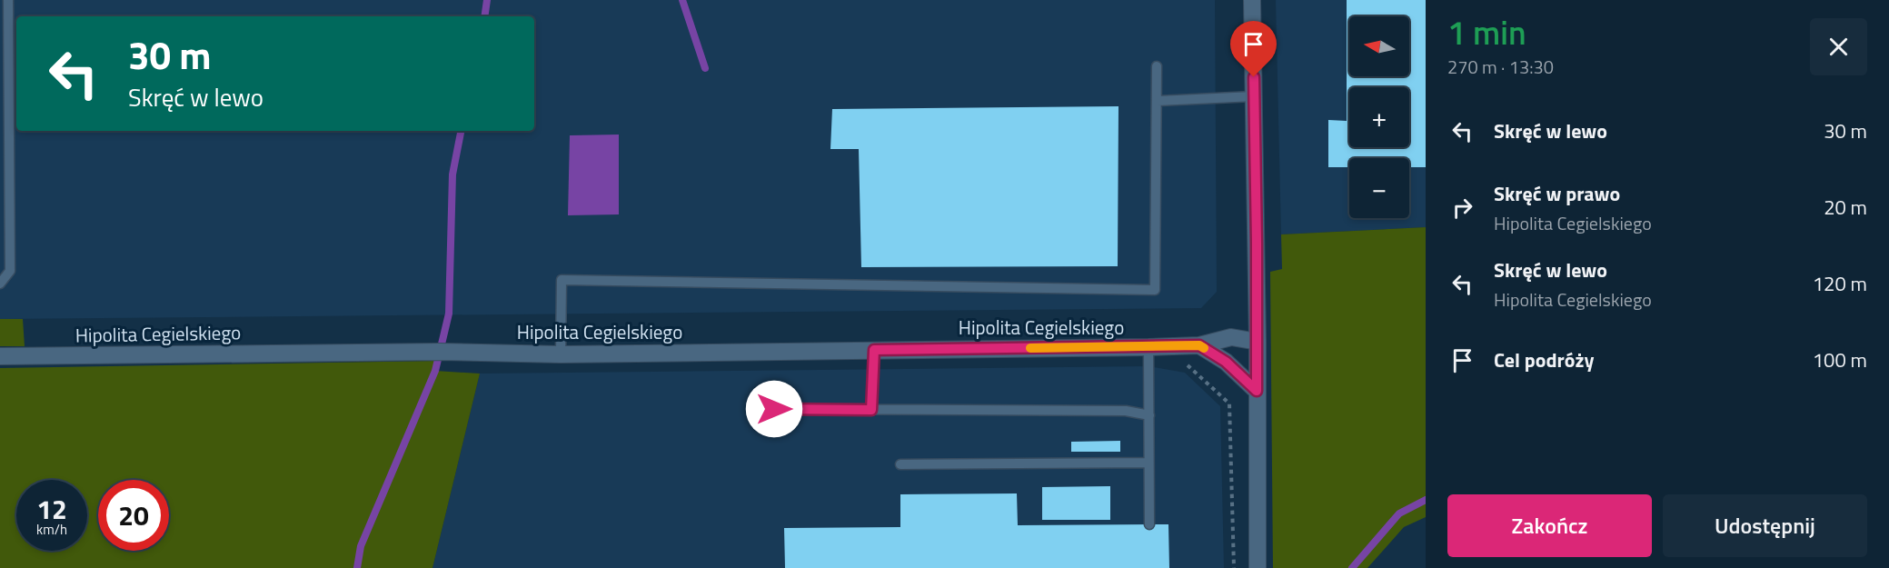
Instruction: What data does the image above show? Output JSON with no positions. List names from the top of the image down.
{
  "streets": {
    "street": ["Hipolita Cegielskiego"]
  },
  "north": "left",
  "page": {
    "heading": ["1 min", "270 m · 13:30"],
    "map_buttons": ["+", "−"],
    "turn": ["30 m", "Skręć w lewo"],
    "list": [
      {
        "name": "Skręć w lewo",
        "value": "30 m"
      },
      {
        "name": "Skręć w prawo",
        "note": "Hipolita Cegielskiego",
        "value": "20 m"
      },
      {
        "name": "Skręć w lewo",
        "note": "Hipolita Cegielskiego",
        "value": "120 m"
      },
      {
        "name": "Cel podróży",
        "value": "100 m"
      }
    ],
    "speed": "12 km/h",
    "limit": "20",
    "buttons": ["Zakończ", "Udostępnij"]
  }
}
